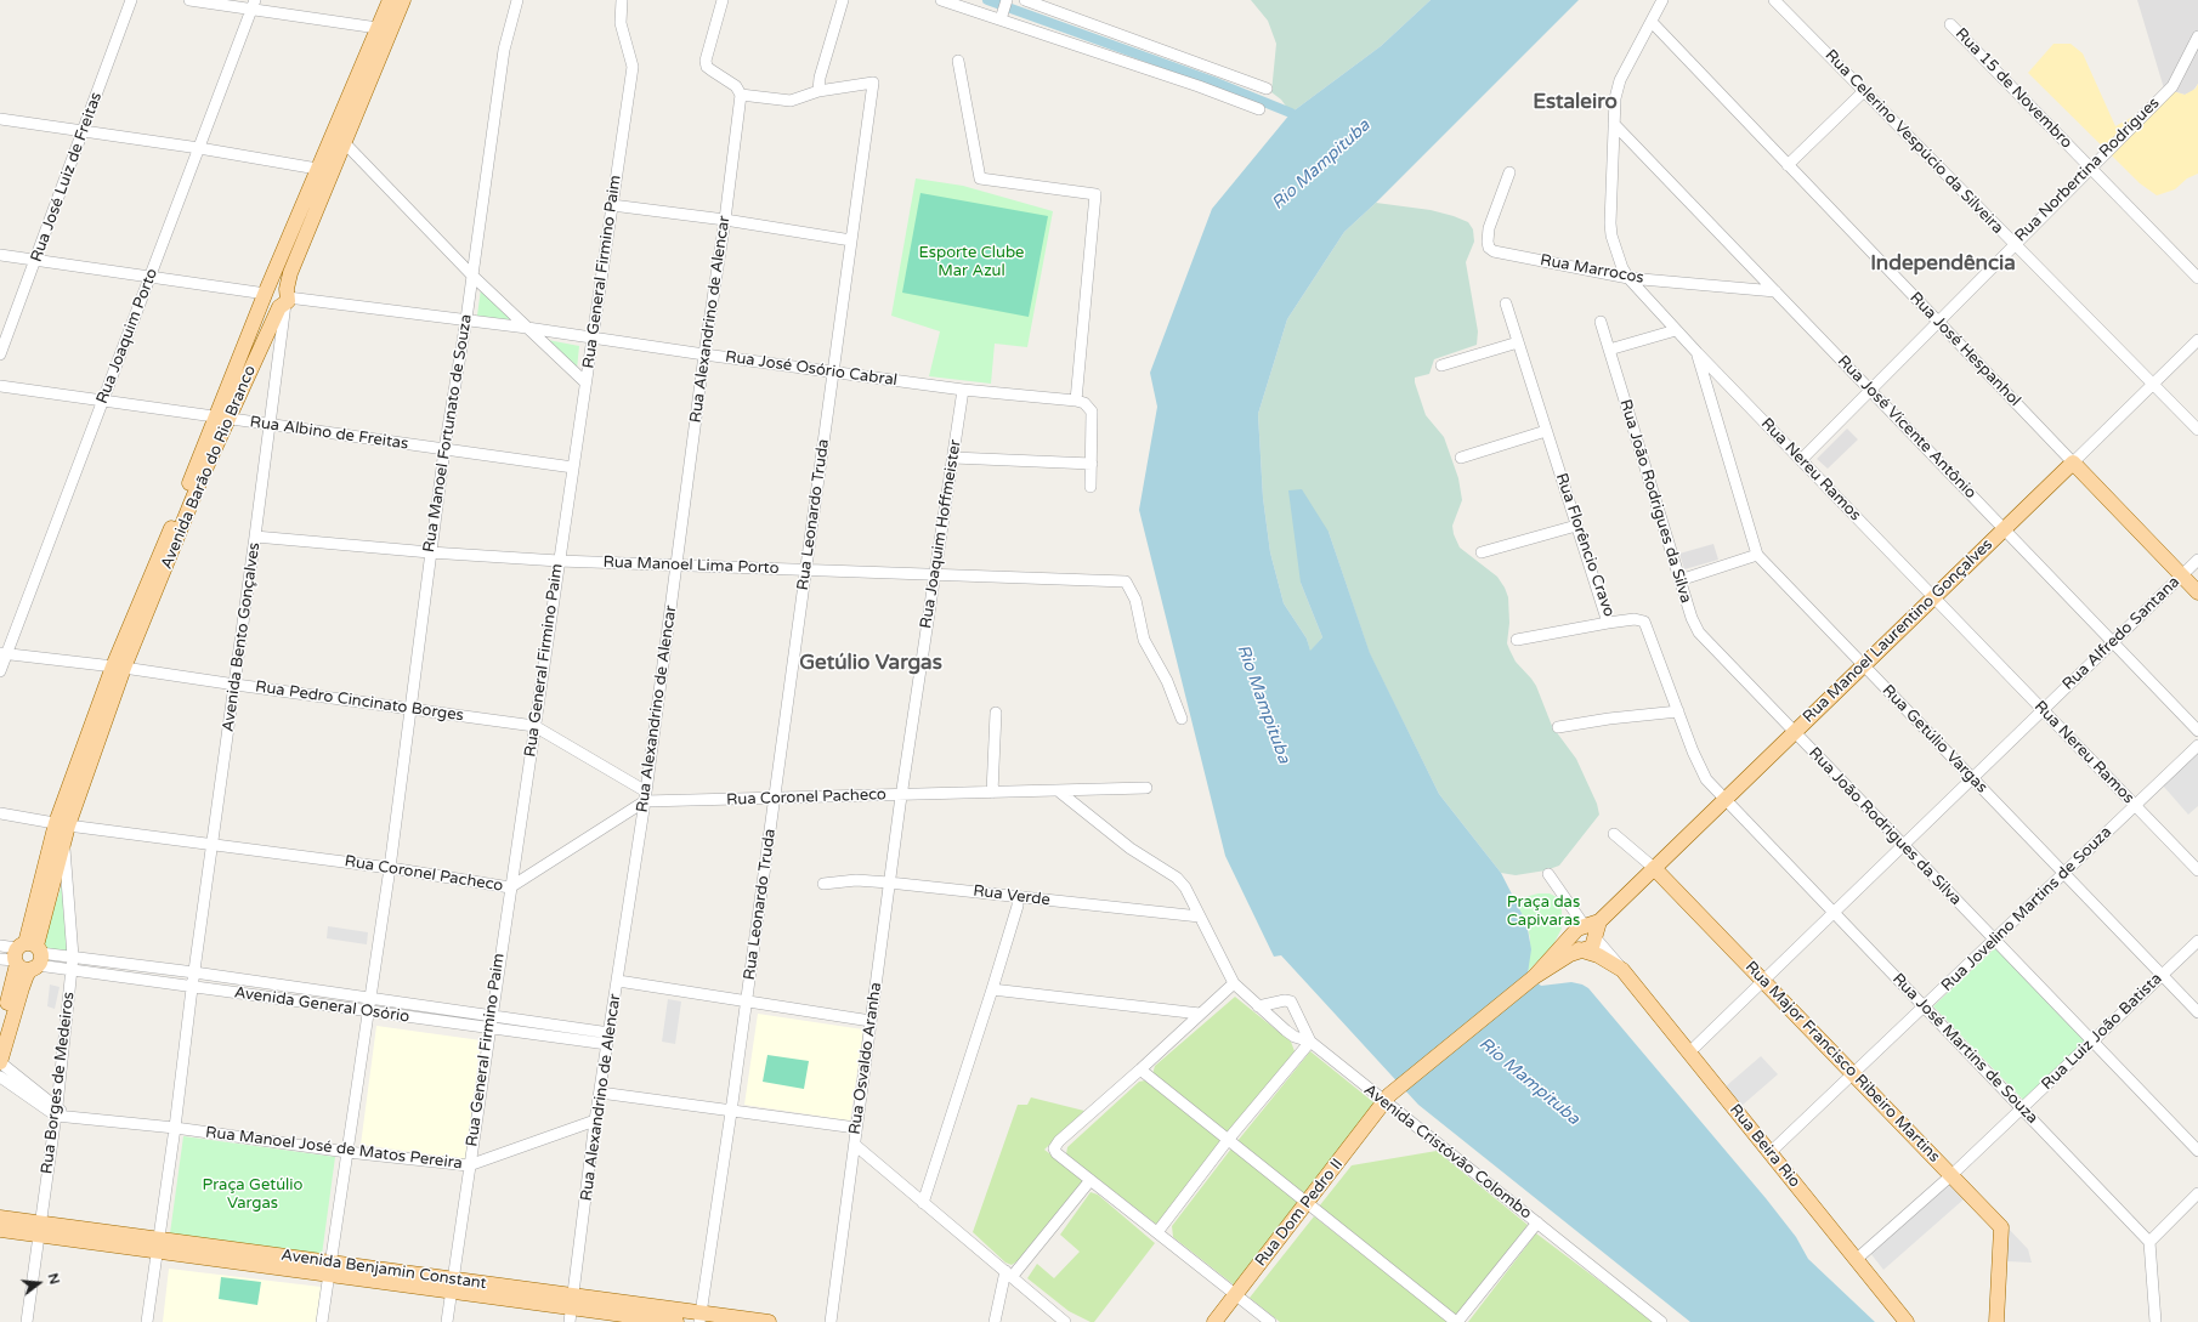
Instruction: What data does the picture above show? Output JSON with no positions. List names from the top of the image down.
{
  "streets": {
    "main road": [
      "Rua José Hespanhol",
      "Avenida Barão do Rio Branco",
      "Rua Manoel Laurentino Gonçalves",
      "Rua Major Francisco Ribeiro Martins",
      "Rua Beira Rio",
      "Rua Dom Pedro II",
      "Avenida Benjamin Constant"
    ],
    "street": [
      "Rua 15 de Novembro",
      "Rua Celerino Vespúcio da Silveira",
      "Rua Norbertina Rodrigues",
      "Rua José Luiz de Freitas",
      "Rua Marrocos",
      "Rua General Firmino Paim",
      "Rua Alexandrino de Alencar",
      "Rua Joaquim Porto",
      "Rua José Osório Cabral",
      "Rua José Vicente Antônio",
      "Rua Albino de Freitas",
      "Rua Manoel Fortunato de Souza",
      "Rua Nereu Ramos",
      "Rua João Rodrigues da Silva",
      "Rua Leonardo Truda",
      "Rua Joaquim Hoffmeister",
      "Rua Florêncio Cravo",
      "Rua Manoel Lima Porto",
      "Rua Alfredo Santana",
      "Avenida Bento Gonçalves",
      "Rua Pedro Cincinato Borges",
      "Rua Getúlio Vargas",
      "Rua Coronel Pacheco",
      "Rua Verde",
      "Rua Jovelino Martins de Souza",
      "Avenida General Osório",
      "Rua Luiz João Batista",
      "Rua José Martins de Souza",
      "Rua Osvaldo Aranha",
      "Rua Borges de Medeiros",
      "Rua Manoel José de Matos Pereira",
      "Avenida Cristóvão Colombo"
    ]
  },
  "crossings": [
    ["Rua 15 de Novembro", "Rua Norbertina Rodrigues"],
    ["Rua Celerino Vespúcio da Silveira", "Rua Norbertina Rodrigues"],
    ["Rua Celerino Vespúcio da Silveira", "Rua Manoel Laurentino Gonçalves"],
    ["Rua Norbertina Rodrigues", "Rua José Hespanhol"],
    ["Rua Norbertina Rodrigues", "Rua José Vicente Antônio"],
    ["Rua Norbertina Rodrigues", "Rua Nereu Ramos"],
    ["Rua Marrocos", "Rua José Vicente Antônio"],
    ["Rua Marrocos", "Rua Nereu Ramos"],
    ["Rua General Firmino Paim", "Rua José Osório Cabral"],
    ["Rua General Firmino Paim", "Rua Albino de Freitas"],
    ["Rua General Firmino Paim", "Rua Manoel Lima Porto"],
    ["Rua General Firmino Paim", "Rua Pedro Cincinato Borges"],
    ["Rua General Firmino Paim", "Rua Coronel Pacheco"],
    ["Rua General Firmino Paim", "Avenida General Osório"],
    ["Rua General Firmino Paim", "Rua Manoel José de Matos Pereira"],
    ["Rua General Firmino Paim", "Avenida Benjamin Constant"],
    ["Rua Alexandrino de Alencar", "Rua José Osório Cabral"],
    ["Rua Alexandrino de Alencar", "Rua Manoel Lima Porto"],
    ["Rua Alexandrino de Alencar", "Rua Pedro Cincinato Borges"],
    ["Rua Alexandrino de Alencar", "Rua Coronel Pacheco"],
    ["Rua Alexandrino de Alencar", "Avenida General Osório"],
    ["Rua Alexandrino de Alencar", "Rua Manoel José de Matos Pereira"],
    ["Rua Alexandrino de Alencar", "Avenida Benjamin Constant"],
    ["Rua Joaquim Porto", "Rua Albino de Freitas"],
    ["Rua Joaquim Porto", "Rua Pedro Cincinato Borges"],
    ["Rua José Hespanhol", "Rua Nereu Ramos"],
    ["Rua José Hespanhol", "Rua Manoel Laurentino Gonçalves"],
    ["Rua José Hespanhol", "Rua Alfredo Santana"],
    ["Rua José Osório Cabral", "Rua Manoel Fortunato de Souza"],
    ["Rua José Osório Cabral", "Avenida Barão do Rio Branco"],
    ["Rua José Osório Cabral", "Rua Leonardo Truda"],
    ["Rua José Osório Cabral", "Rua Joaquim Hoffmeister"],
    ["Rua José Osório Cabral", "Avenida Bento Gonçalves"],
    ["Rua José Vicente Antônio", "Rua Nereu Ramos"],
    ["Rua José Vicente Antônio", "Rua Manoel Laurentino Gonçalves"],
    ["Rua José Vicente Antônio", "Rua Alfredo Santana"],
    ["Rua Albino de Freitas", "Rua Manoel Fortunato de Souza"],
    ["Rua Albino de Freitas", "Avenida Barão do Rio Branco"],
    ["Rua Albino de Freitas", "Avenida Bento Gonçalves"],
    ["Rua Manoel Fortunato de Souza", "Rua Manoel Lima Porto"],
    ["Rua Manoel Fortunato de Souza", "Rua Pedro Cincinato Borges"],
    ["Rua Manoel Fortunato de Souza", "Rua Coronel Pacheco"],
    ["Rua Manoel Fortunato de Souza", "Avenida General Osório"],
    ["Rua Manoel Fortunato de Souza", "Rua Manoel José de Matos Pereira"],
    ["Rua Manoel Fortunato de Souza", "Avenida Benjamin Constant"],
    ["Avenida Barão do Rio Branco", "Avenida Bento Gonçalves"],
    ["Avenida Barão do Rio Branco", "Rua Pedro Cincinato Borges"],
    ["Avenida Barão do Rio Branco", "Rua Coronel Pacheco"],
    ["Avenida Barão do Rio Branco", "Avenida General Osório"],
    ["Avenida Barão do Rio Branco", "Rua Borges de Medeiros"],
    ["Rua Nereu Ramos", "Rua Manoel Laurentino Gonçalves"],
    ["Rua Nereu Ramos", "Rua Alfredo Santana"],
    ["Rua Nereu Ramos", "Rua Getúlio Vargas"],
    ["Rua Nereu Ramos", "Rua Jovelino Martins de Souza"],
    ["Rua João Rodrigues da Silva", "Rua Manoel Laurentino Gonçalves"],
    ["Rua João Rodrigues da Silva", "Rua Alfredo Santana"],
    ["Rua João Rodrigues da Silva", "Rua Jovelino Martins de Souza"],
    ["Rua João Rodrigues da Silva", "Rua Luiz João Batista"],
    ["Rua Leonardo Truda", "Rua Manoel Lima Porto"],
    ["Rua Leonardo Truda", "Rua Coronel Pacheco"],
    ["Rua Leonardo Truda", "Avenida Benjamin Constant"],
    ["Rua Joaquim Hoffmeister", "Rua Manoel Lima Porto"],
    ["Rua Joaquim Hoffmeister", "Rua Coronel Pacheco"],
    ["Rua Joaquim Hoffmeister", "Rua Osvaldo Aranha"],
    ["Rua Florêncio Cravo", "Rua Manoel Laurentino Gonçalves"],
    ["Rua Florêncio Cravo", "Rua José Martins de Souza"],
    ["Rua Manoel Lima Porto", "Avenida Bento Gonçalves"],
    ["Rua Manoel Laurentino Gonçalves", "Rua Getúlio Vargas"],
    ["Rua Manoel Laurentino Gonçalves", "Rua José Martins de Souza"],
    ["Rua Manoel Laurentino Gonçalves", "Rua Major Francisco Ribeiro Martins"],
    ["Rua Manoel Laurentino Gonçalves", "Rua Dom Pedro II"],
    ["Rua Alfredo Santana", "Rua Getúlio Vargas"],
    ["Rua Alfredo Santana", "Rua José Martins de Souza"],
    ["Rua Alfredo Santana", "Rua Major Francisco Ribeiro Martins"],
    ["Rua Alfredo Santana", "Rua Beira Rio"],
    ["Avenida Bento Gonçalves", "Rua Pedro Cincinato Borges"],
    ["Avenida Bento Gonçalves", "Rua Coronel Pacheco"],
    ["Avenida Bento Gonçalves", "Avenida General Osório"],
    ["Avenida Bento Gonçalves", "Rua Manoel José de Matos Pereira"],
    ["Avenida Bento Gonçalves", "Avenida Benjamin Constant"],
    ["Rua Pedro Cincinato Borges", "Rua Coronel Pacheco"],
    ["Rua Getúlio Vargas", "Rua Jovelino Martins de Souza"],
    ["Rua Getúlio Vargas", "Rua Luiz João Batista"],
    ["Rua Coronel Pacheco", "Rua Osvaldo Aranha"],
    ["Rua Coronel Pacheco", "Avenida Cristóvão Colombo"],
    ["Rua Verde", "Rua Osvaldo Aranha"],
    ["Rua Verde", "Avenida Cristóvão Colombo"],
    ["Rua Jovelino Martins de Souza", "Rua José Martins de Souza"],
    ["Rua Jovelino Martins de Souza", "Rua Major Francisco Ribeiro Martins"],
    ["Rua Jovelino Martins de Souza", "Rua Beira Rio"],
    ["Avenida General Osório", "Rua Borges de Medeiros"],
    ["Rua Luiz João Batista", "Rua José Martins de Souza"],
    ["Rua Luiz João Batista", "Rua Major Francisco Ribeiro Martins"],
    ["Rua Luiz João Batista", "Rua Beira Rio"],
    ["Rua Borges de Medeiros", "Rua Manoel José de Matos Pereira"],
    ["Rua Borges de Medeiros", "Avenida Benjamin Constant"],
    ["Avenida Cristóvão Colombo", "Rua Dom Pedro II"]
  ],
  "districts": ["Estaleiro", "Independência", "Getúlio Vargas"],
  "water": ["Rio Mampituba"],
  "parks": ["Esporte Clube Mar Azul", "Praça das Capivaras", "Praça Getúlio Vargas"],
  "north": "right"
}
